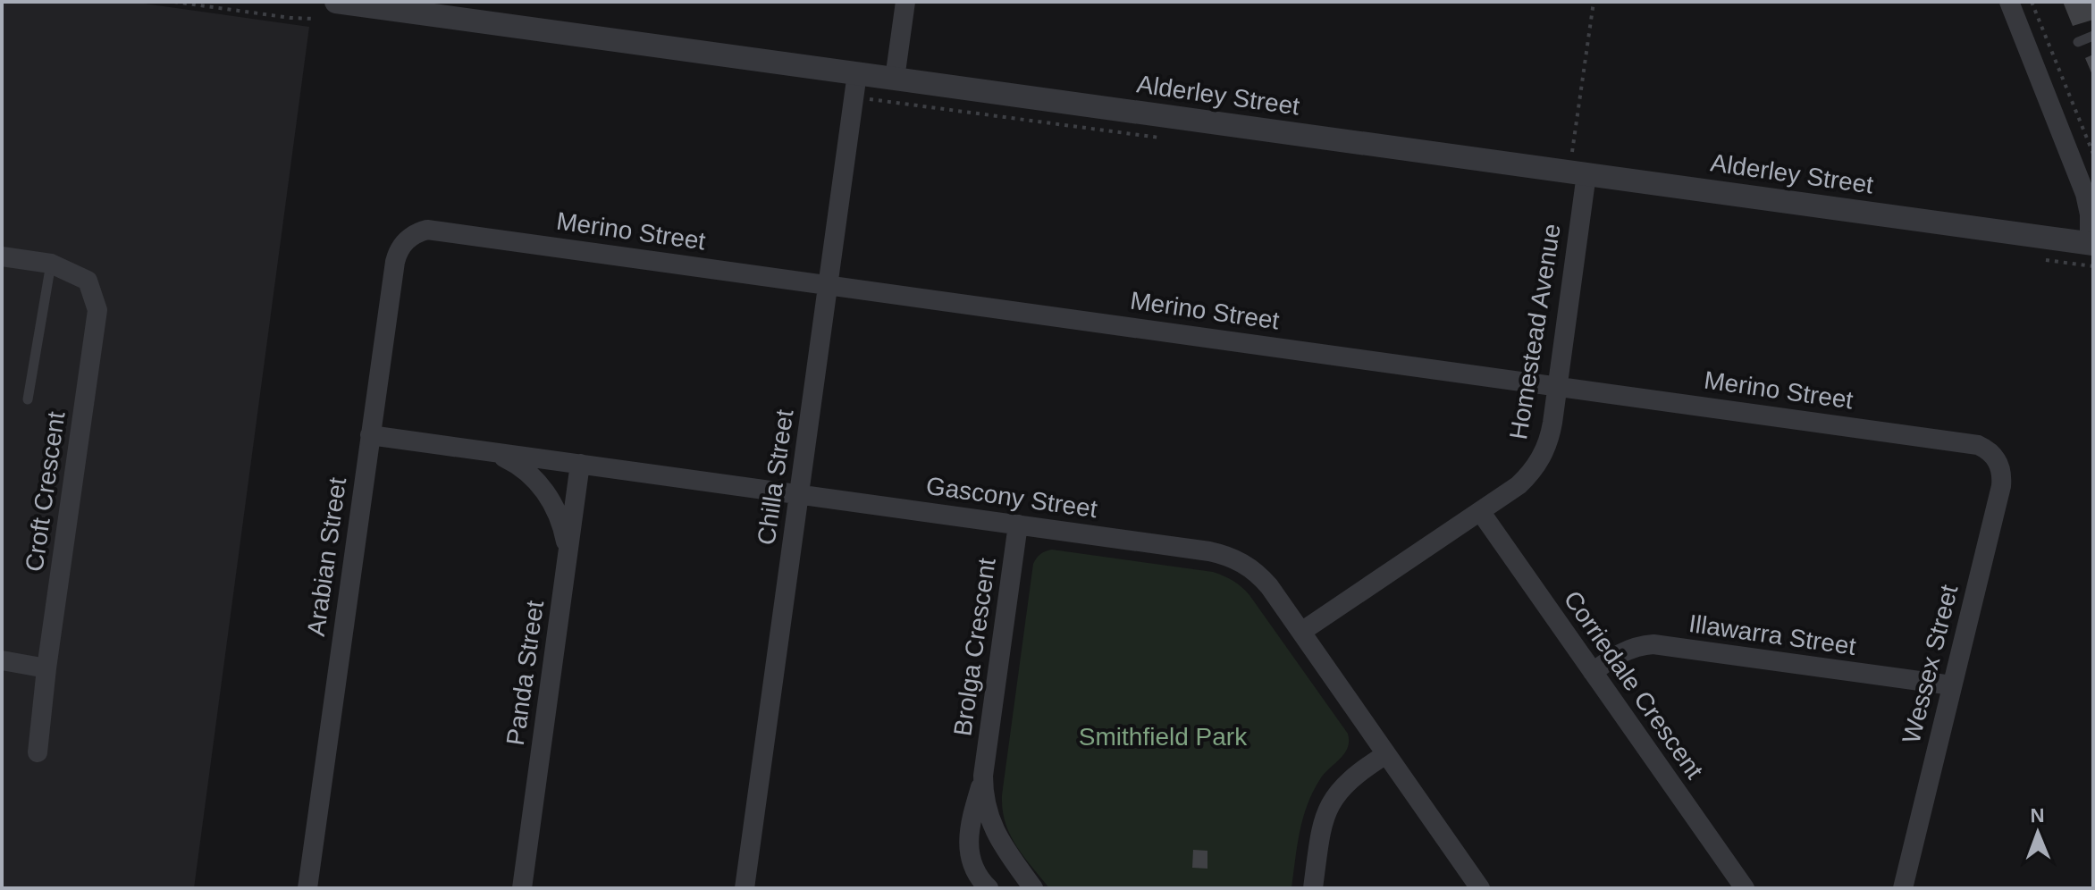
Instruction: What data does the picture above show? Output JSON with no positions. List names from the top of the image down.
{
  "streets": {
    "street": [
      "Alderley Street",
      "Merino Street",
      "Homestead Avenue",
      "Chilla Street",
      "Croft Crescent",
      "Gascony Street",
      "Arabian Street",
      "Illawarra Street",
      "Brolga Crescent",
      "Wessex Street",
      "Panda Street",
      "Corriedale Crescent"
    ]
  },
  "crossings": [
    ["Alderley Street", "Homestead Avenue"],
    ["Alderley Street", "Chilla Street"],
    ["Merino Street", "Homestead Avenue"],
    ["Merino Street", "Chilla Street"],
    ["Merino Street", "Arabian Street"],
    ["Merino Street", "Wessex Street"],
    ["Homestead Avenue", "Gascony Street"],
    ["Homestead Avenue", "Corriedale Crescent"],
    ["Chilla Street", "Gascony Street"],
    ["Gascony Street", "Arabian Street"],
    ["Gascony Street", "Brolga Crescent"],
    ["Gascony Street", "Panda Street"],
    ["Illawarra Street", "Wessex Street"],
    ["Illawarra Street", "Corriedale Crescent"]
  ],
  "parks": ["Smithfield Park"],
  "north": "top"
}
